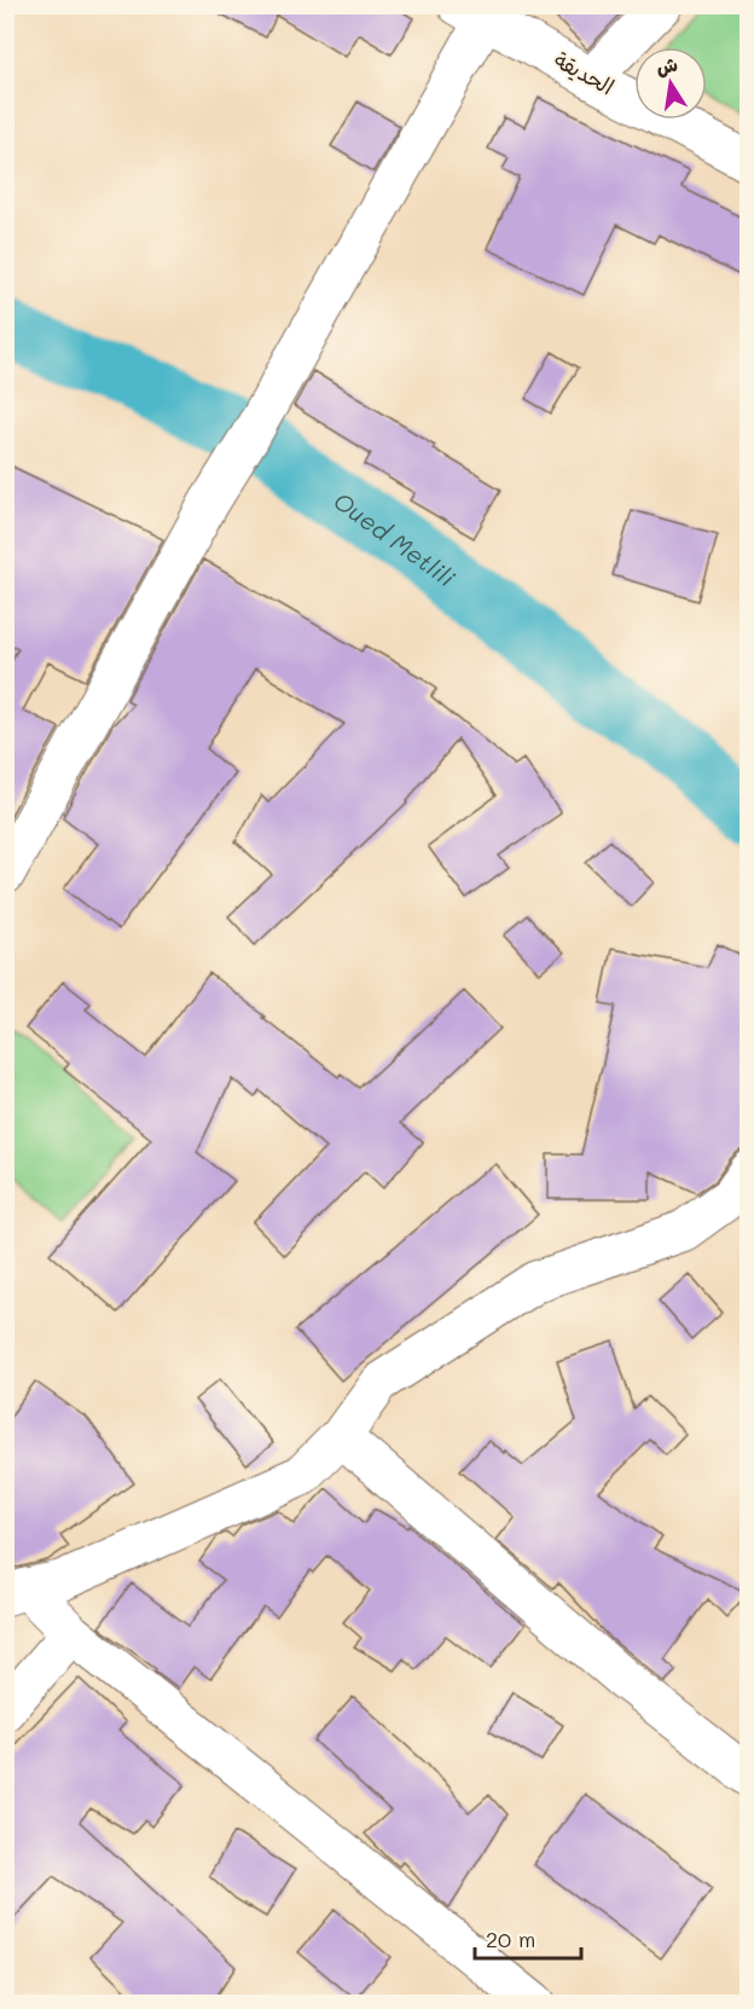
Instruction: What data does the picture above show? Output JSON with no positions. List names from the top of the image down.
{
  "streets": {
    "street": ["الحديقة"]
  },
  "water": ["Oued Metlili"],
  "scale_bar": "20 m",
  "north": "top"
}
